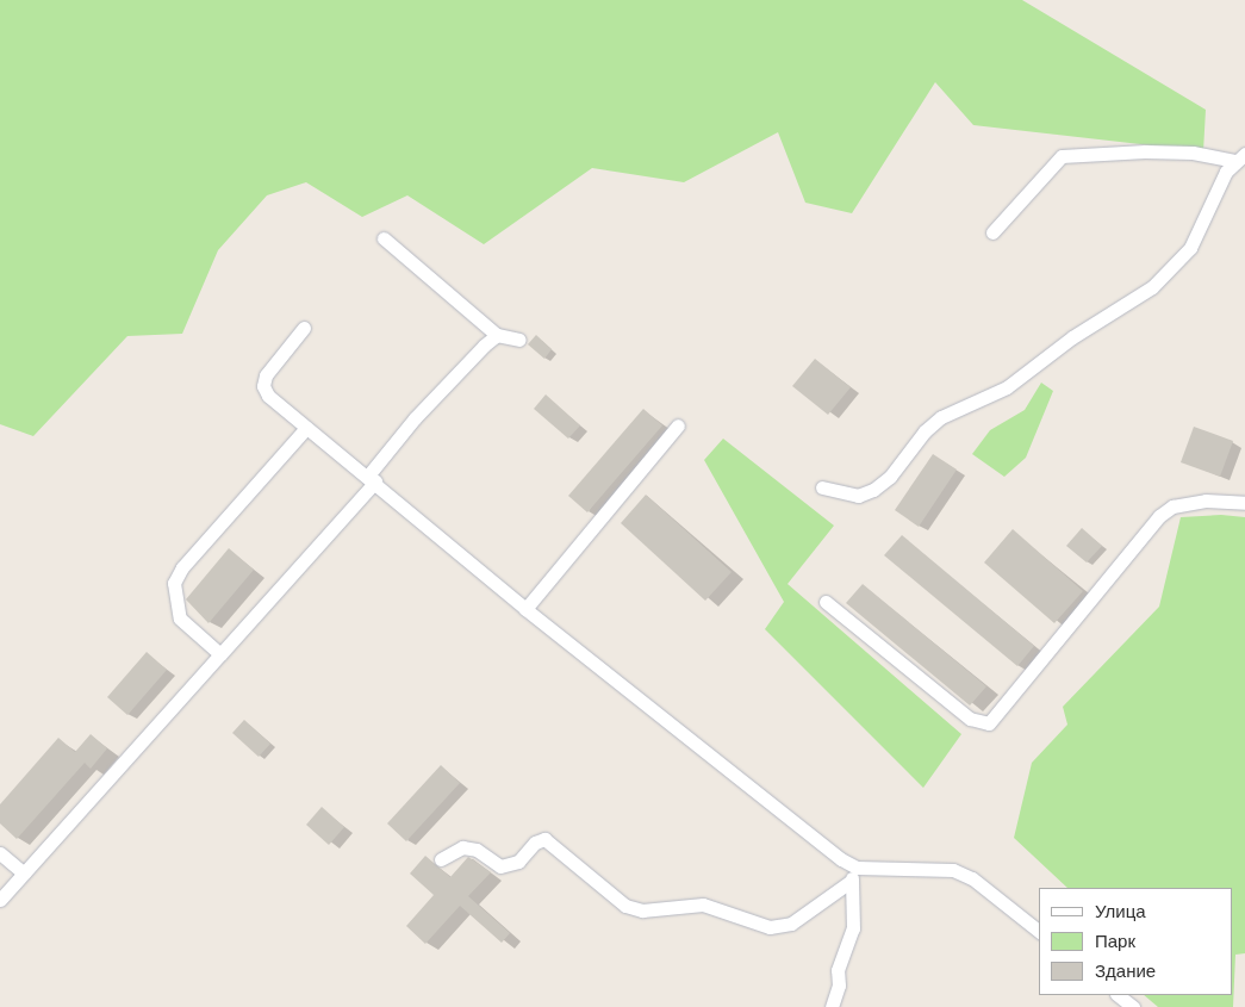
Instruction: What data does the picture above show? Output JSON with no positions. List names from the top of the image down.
{
  "legend": ["Улица", "Парк", "Здание"]
}
